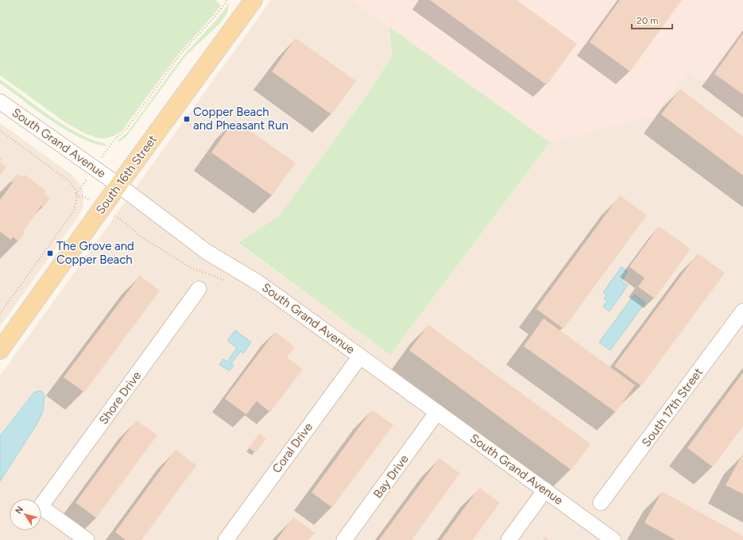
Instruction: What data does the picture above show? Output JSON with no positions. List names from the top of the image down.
{
  "streets": {
    "main road": ["South 16th Street"],
    "street": [
      "South Grand Avenue",
      "Shore Drive",
      "South 17th Street",
      "Coral Drive",
      "Bay Drive"
    ]
  },
  "crossings": [
    ["South Grand Avenue", "South 16th Street"],
    ["South Grand Avenue", "Coral Drive"],
    ["South Grand Avenue", "Bay Drive"]
  ],
  "places": {
    "transit": ["Copper Beach and Pheasant Run", "The Grove and Copper Beach"]
  },
  "scale_bar": "20 m",
  "north": "top left"
}
